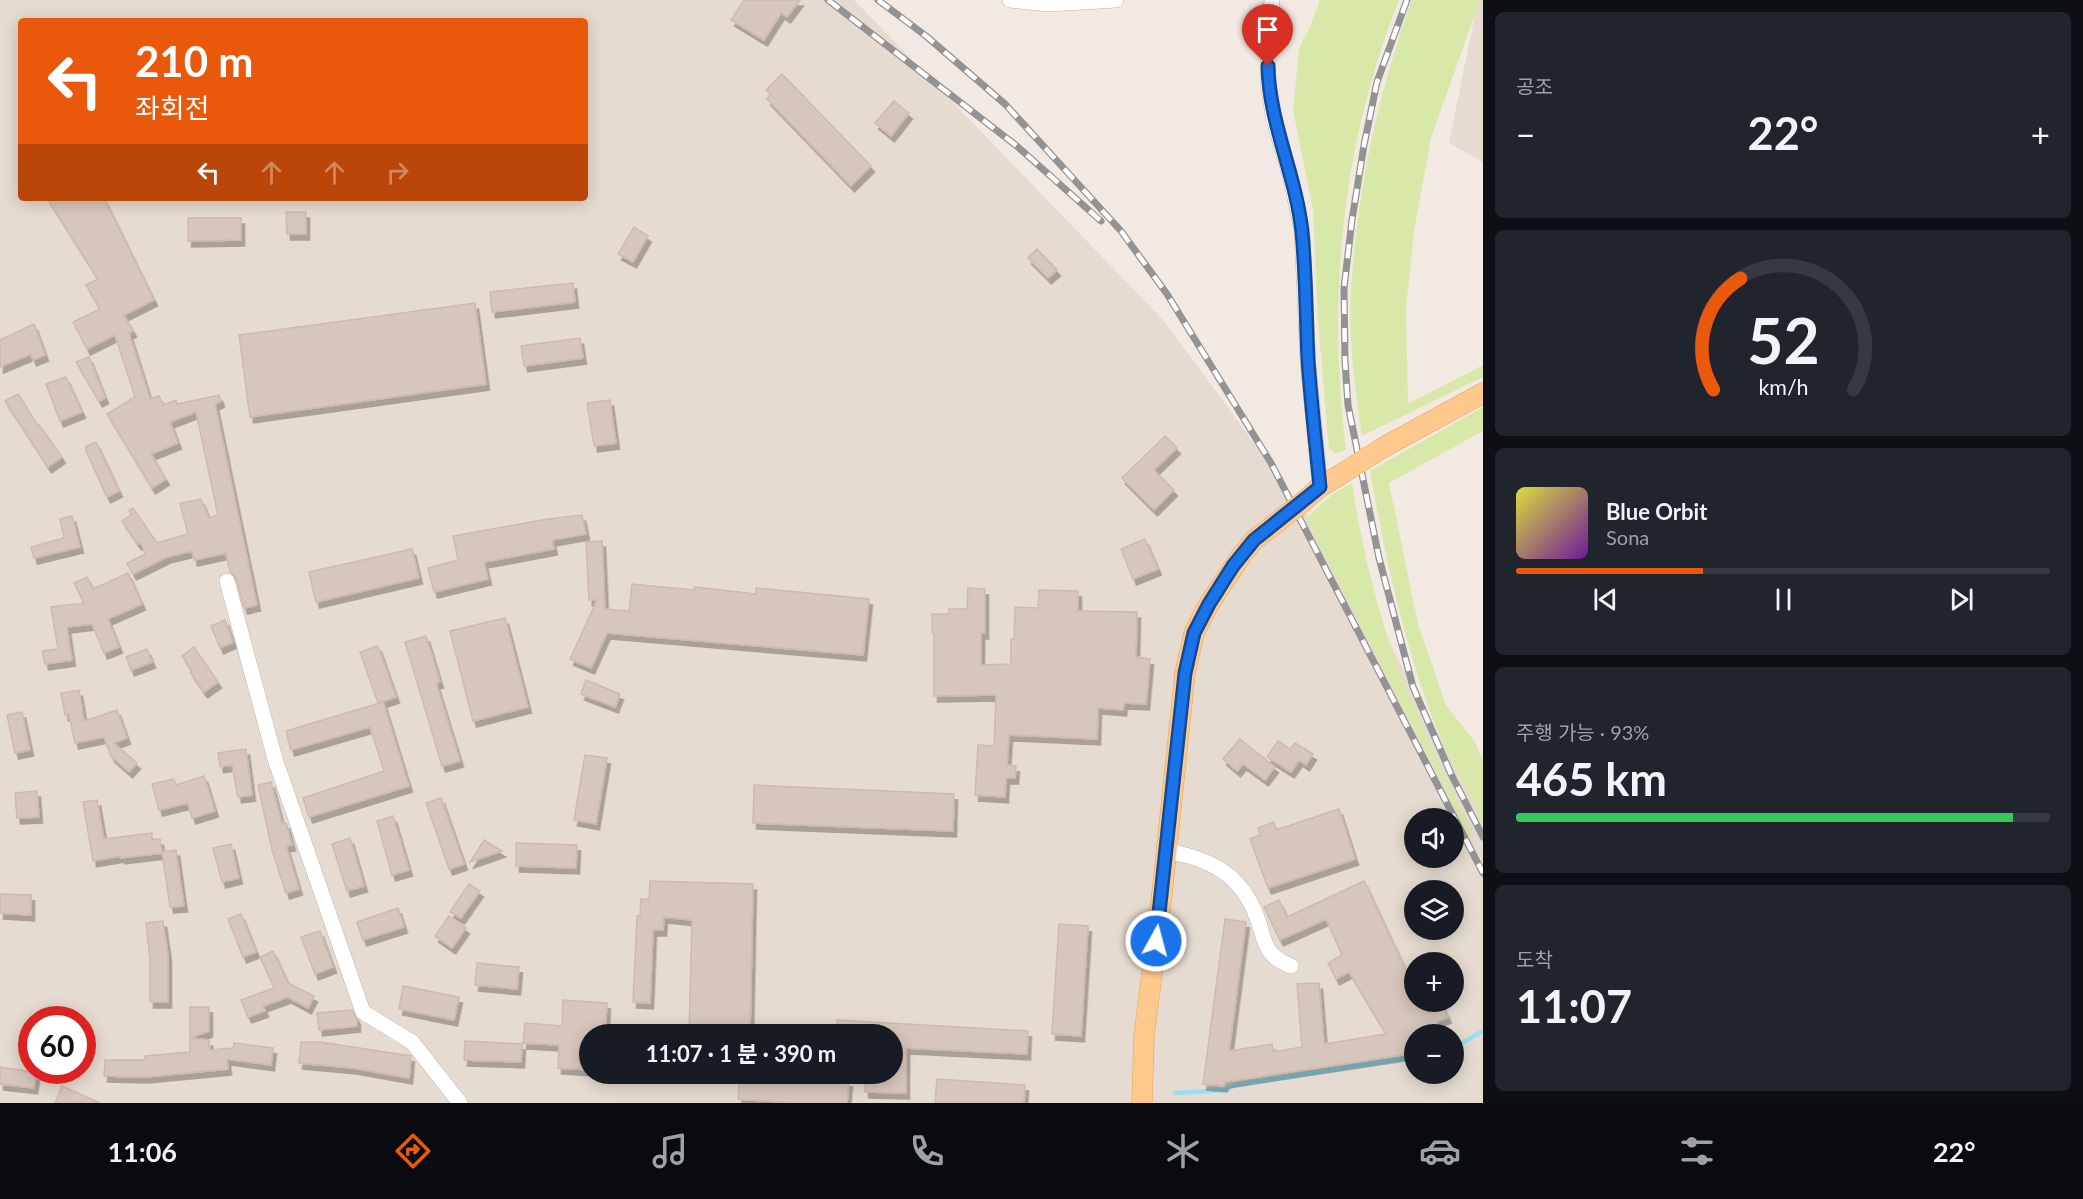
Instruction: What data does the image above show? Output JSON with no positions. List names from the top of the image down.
{
  "page": {
    "tile": [
      "공조",
      ["주행 가능 · 93%", "465 km"],
      ["도착", "11:07"]
    ],
    "turn": ["210 m", "좌회전"],
    "heat": ["−", "22°", "+"],
    "song": ["Blue Orbit", "Sona"],
    "map_buttons": ["+", "−"],
    "limit": "60",
    "trip": "11:07 · 1 분 · 390 m",
    "tabs": ["11:06", "22°"],
    "gauge": ["52", "km/h"]
  }
}
